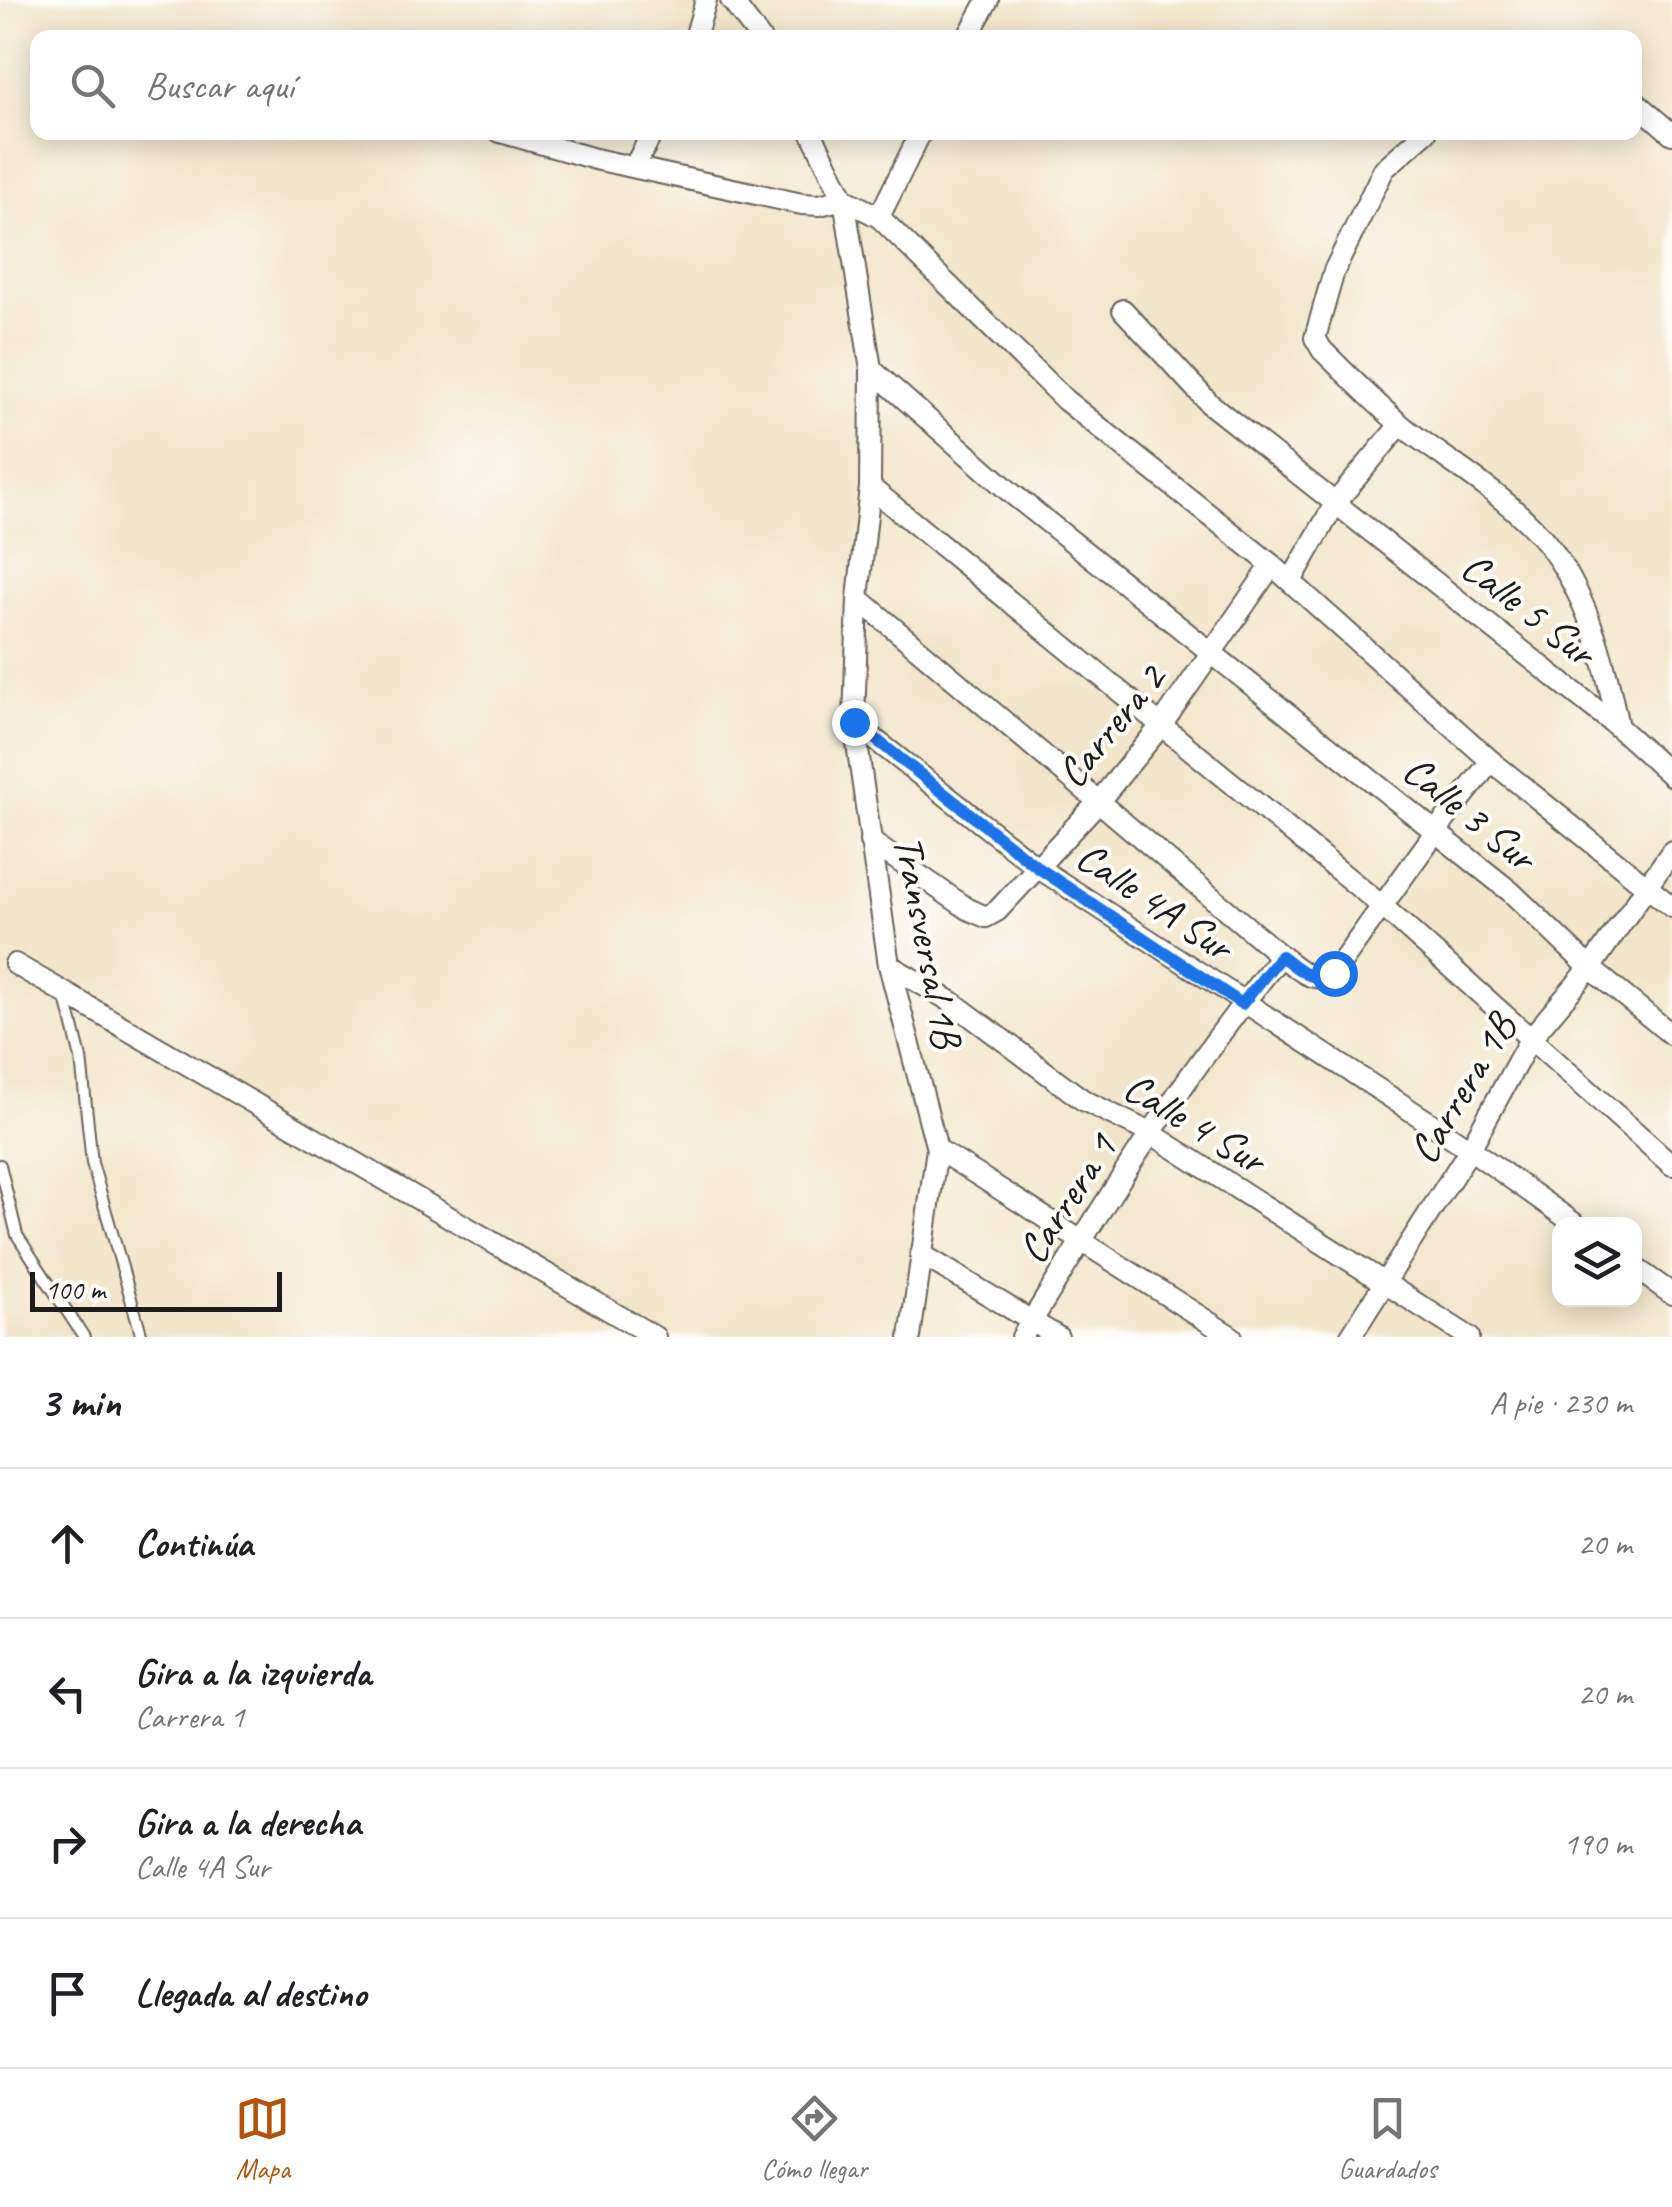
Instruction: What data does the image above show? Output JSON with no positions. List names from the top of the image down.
{
  "streets": {
    "street": [
      "Calle 5 Sur",
      "Carrera 2",
      "Calle 3 Sur",
      "Calle 4A Sur",
      "Transversal 1B",
      "Carrera 1B",
      "Calle 4 Sur",
      "Carrera 1"
    ]
  },
  "crossings": [
    ["Carrera 2", "Calle 3 Sur"],
    ["Carrera 2", "Calle 4A Sur"],
    ["Carrera 2", "Transversal 1B"],
    ["Calle 3 Sur", "Transversal 1B"],
    ["Calle 3 Sur", "Carrera 1B"],
    ["Calle 4A Sur", "Transversal 1B"],
    ["Calle 4A Sur", "Carrera 1B"],
    ["Calle 4A Sur", "Carrera 1"],
    ["Transversal 1B", "Calle 4 Sur"],
    ["Carrera 1B", "Calle 4 Sur"],
    ["Calle 4 Sur", "Carrera 1"]
  ],
  "scale_bar": "100 m",
  "page": {
    "search": "Buscar aquí",
    "scale": "100 m",
    "heading": ["3 min", "A pie · 230 m"],
    "list": [
      ["Continúa", "20 m"],
      ["Gira a la izquierda", "Carrera 1", "20 m"],
      ["Gira a la derecha", "Calle 4A Sur", "190 m"],
      "Llegada al destino"
    ],
    "nav": ["Mapa", "Cómo llegar", "Guardados"]
  }
}
